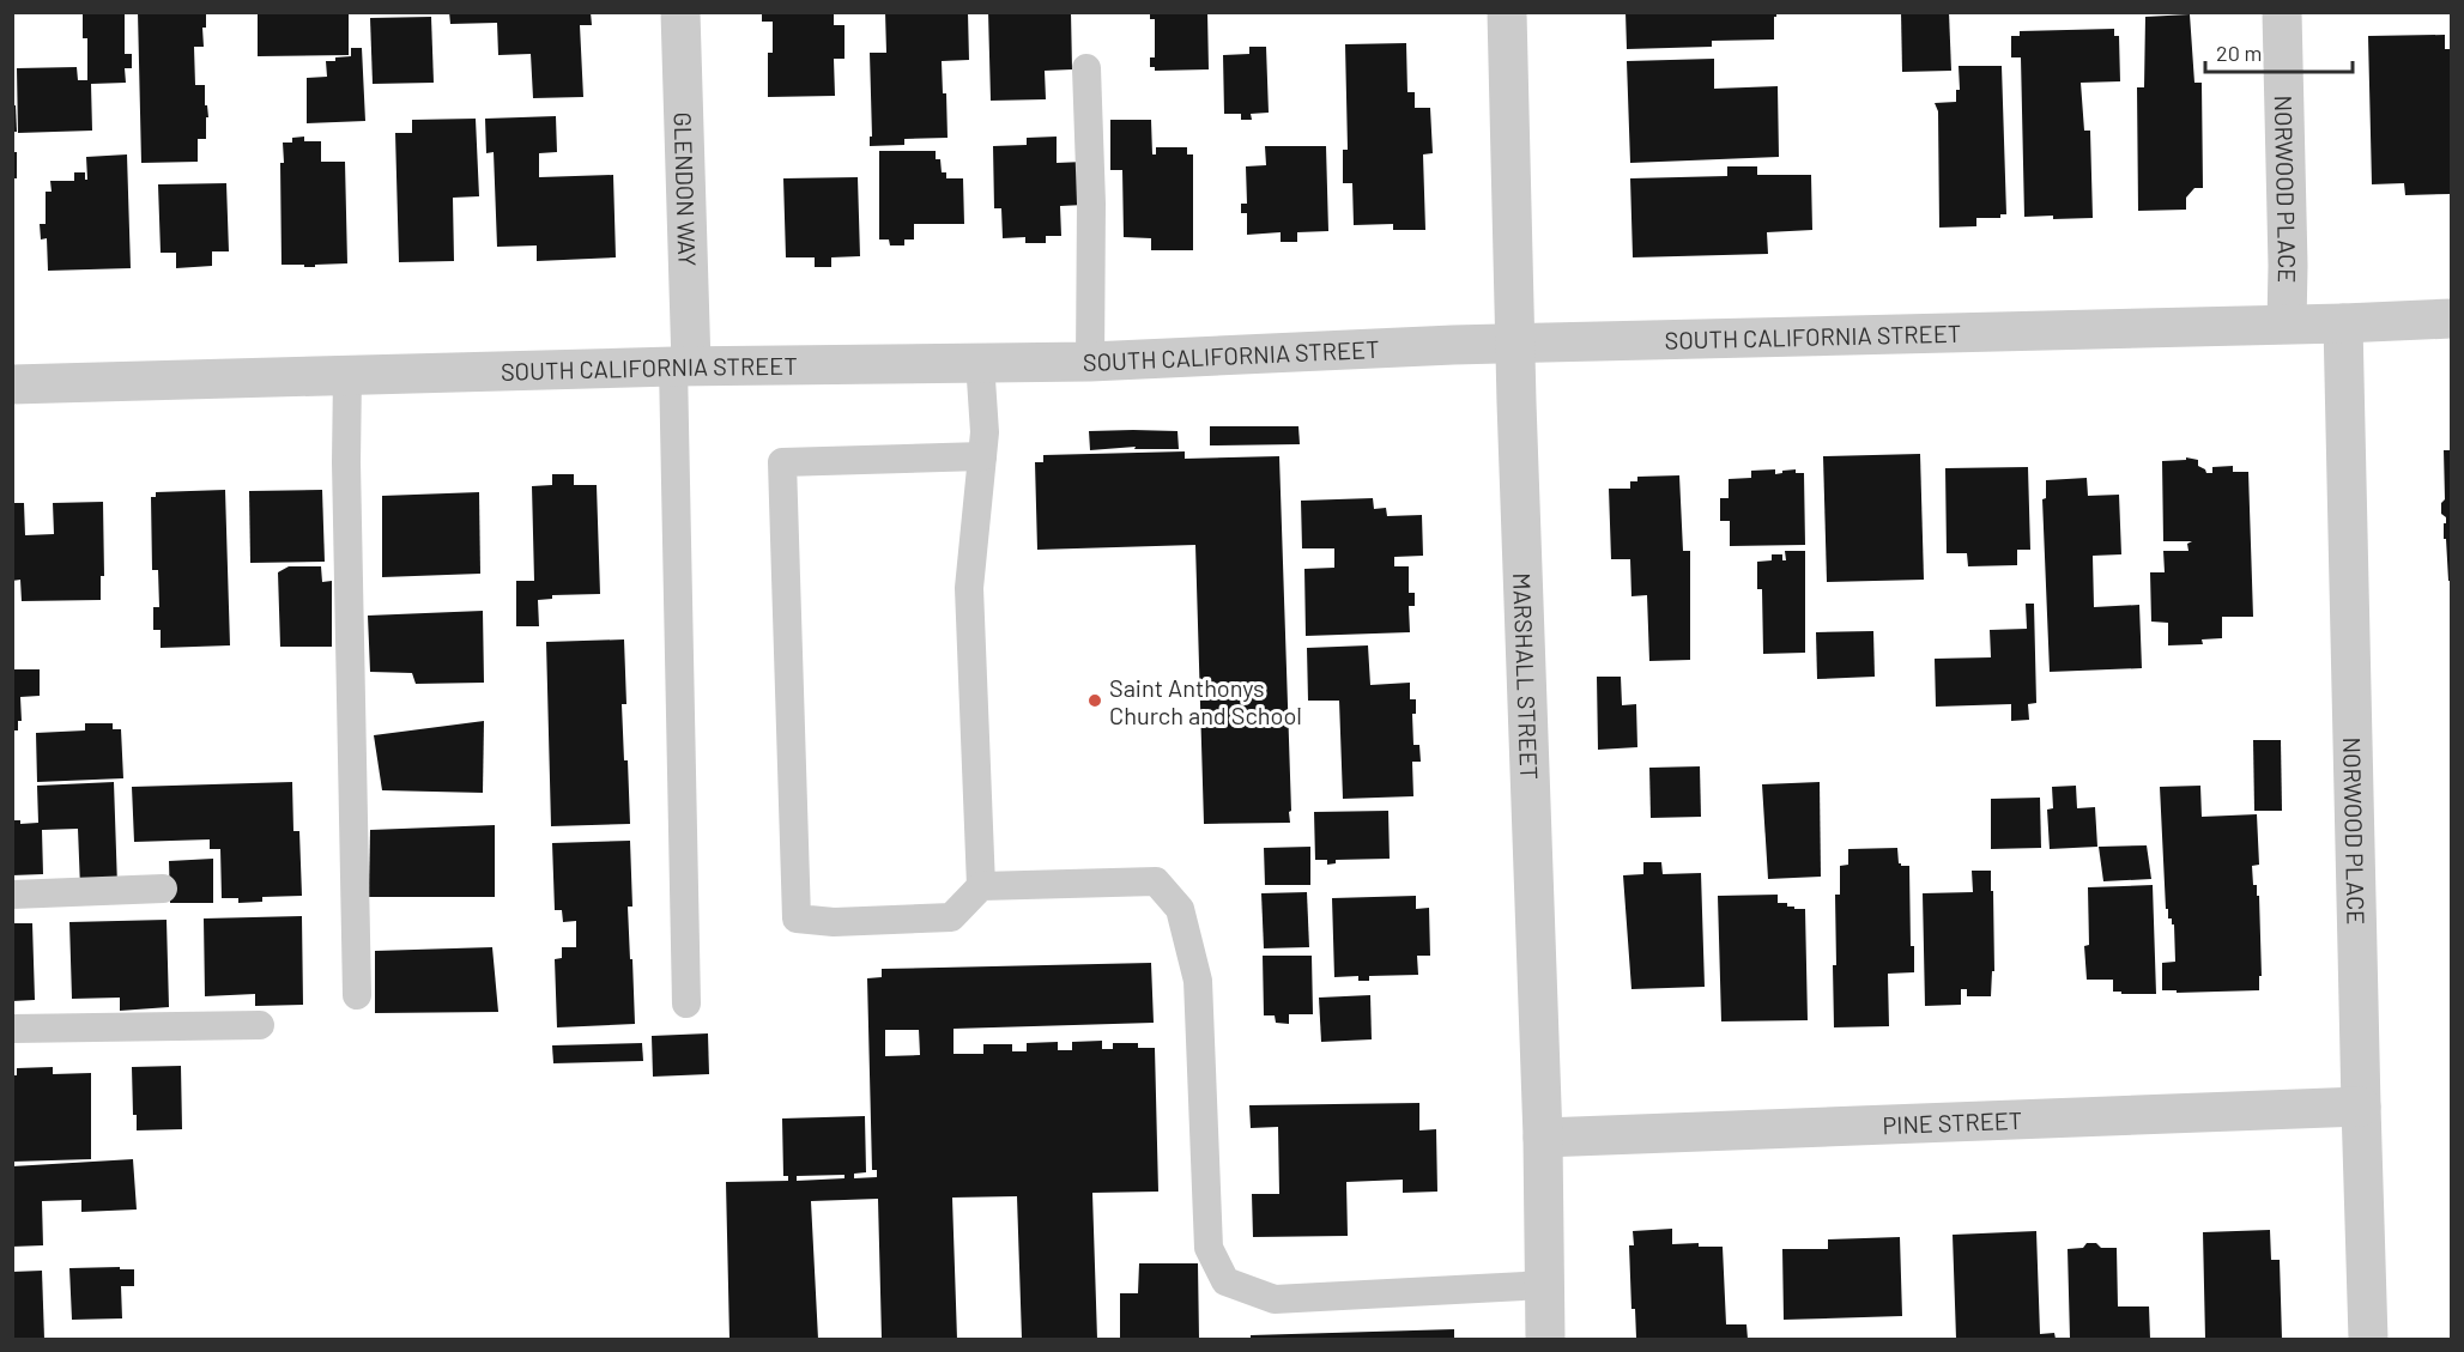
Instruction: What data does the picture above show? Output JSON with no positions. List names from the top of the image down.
{
  "streets": {
    "street": [
      "GLENDON WAY",
      "NORWOOD PLACE",
      "SOUTH CALIFORNIA STREET",
      "MARSHALL STREET",
      "PINE STREET"
    ]
  },
  "crossings": [
    ["GLENDON WAY", "SOUTH CALIFORNIA STREET"],
    ["NORWOOD PLACE", "SOUTH CALIFORNIA STREET"],
    ["NORWOOD PLACE", "PINE STREET"],
    ["SOUTH CALIFORNIA STREET", "MARSHALL STREET"],
    ["MARSHALL STREET", "PINE STREET"]
  ],
  "places": ["Saint Anthonys Church and School"],
  "scale_bar": "20 m"
}
